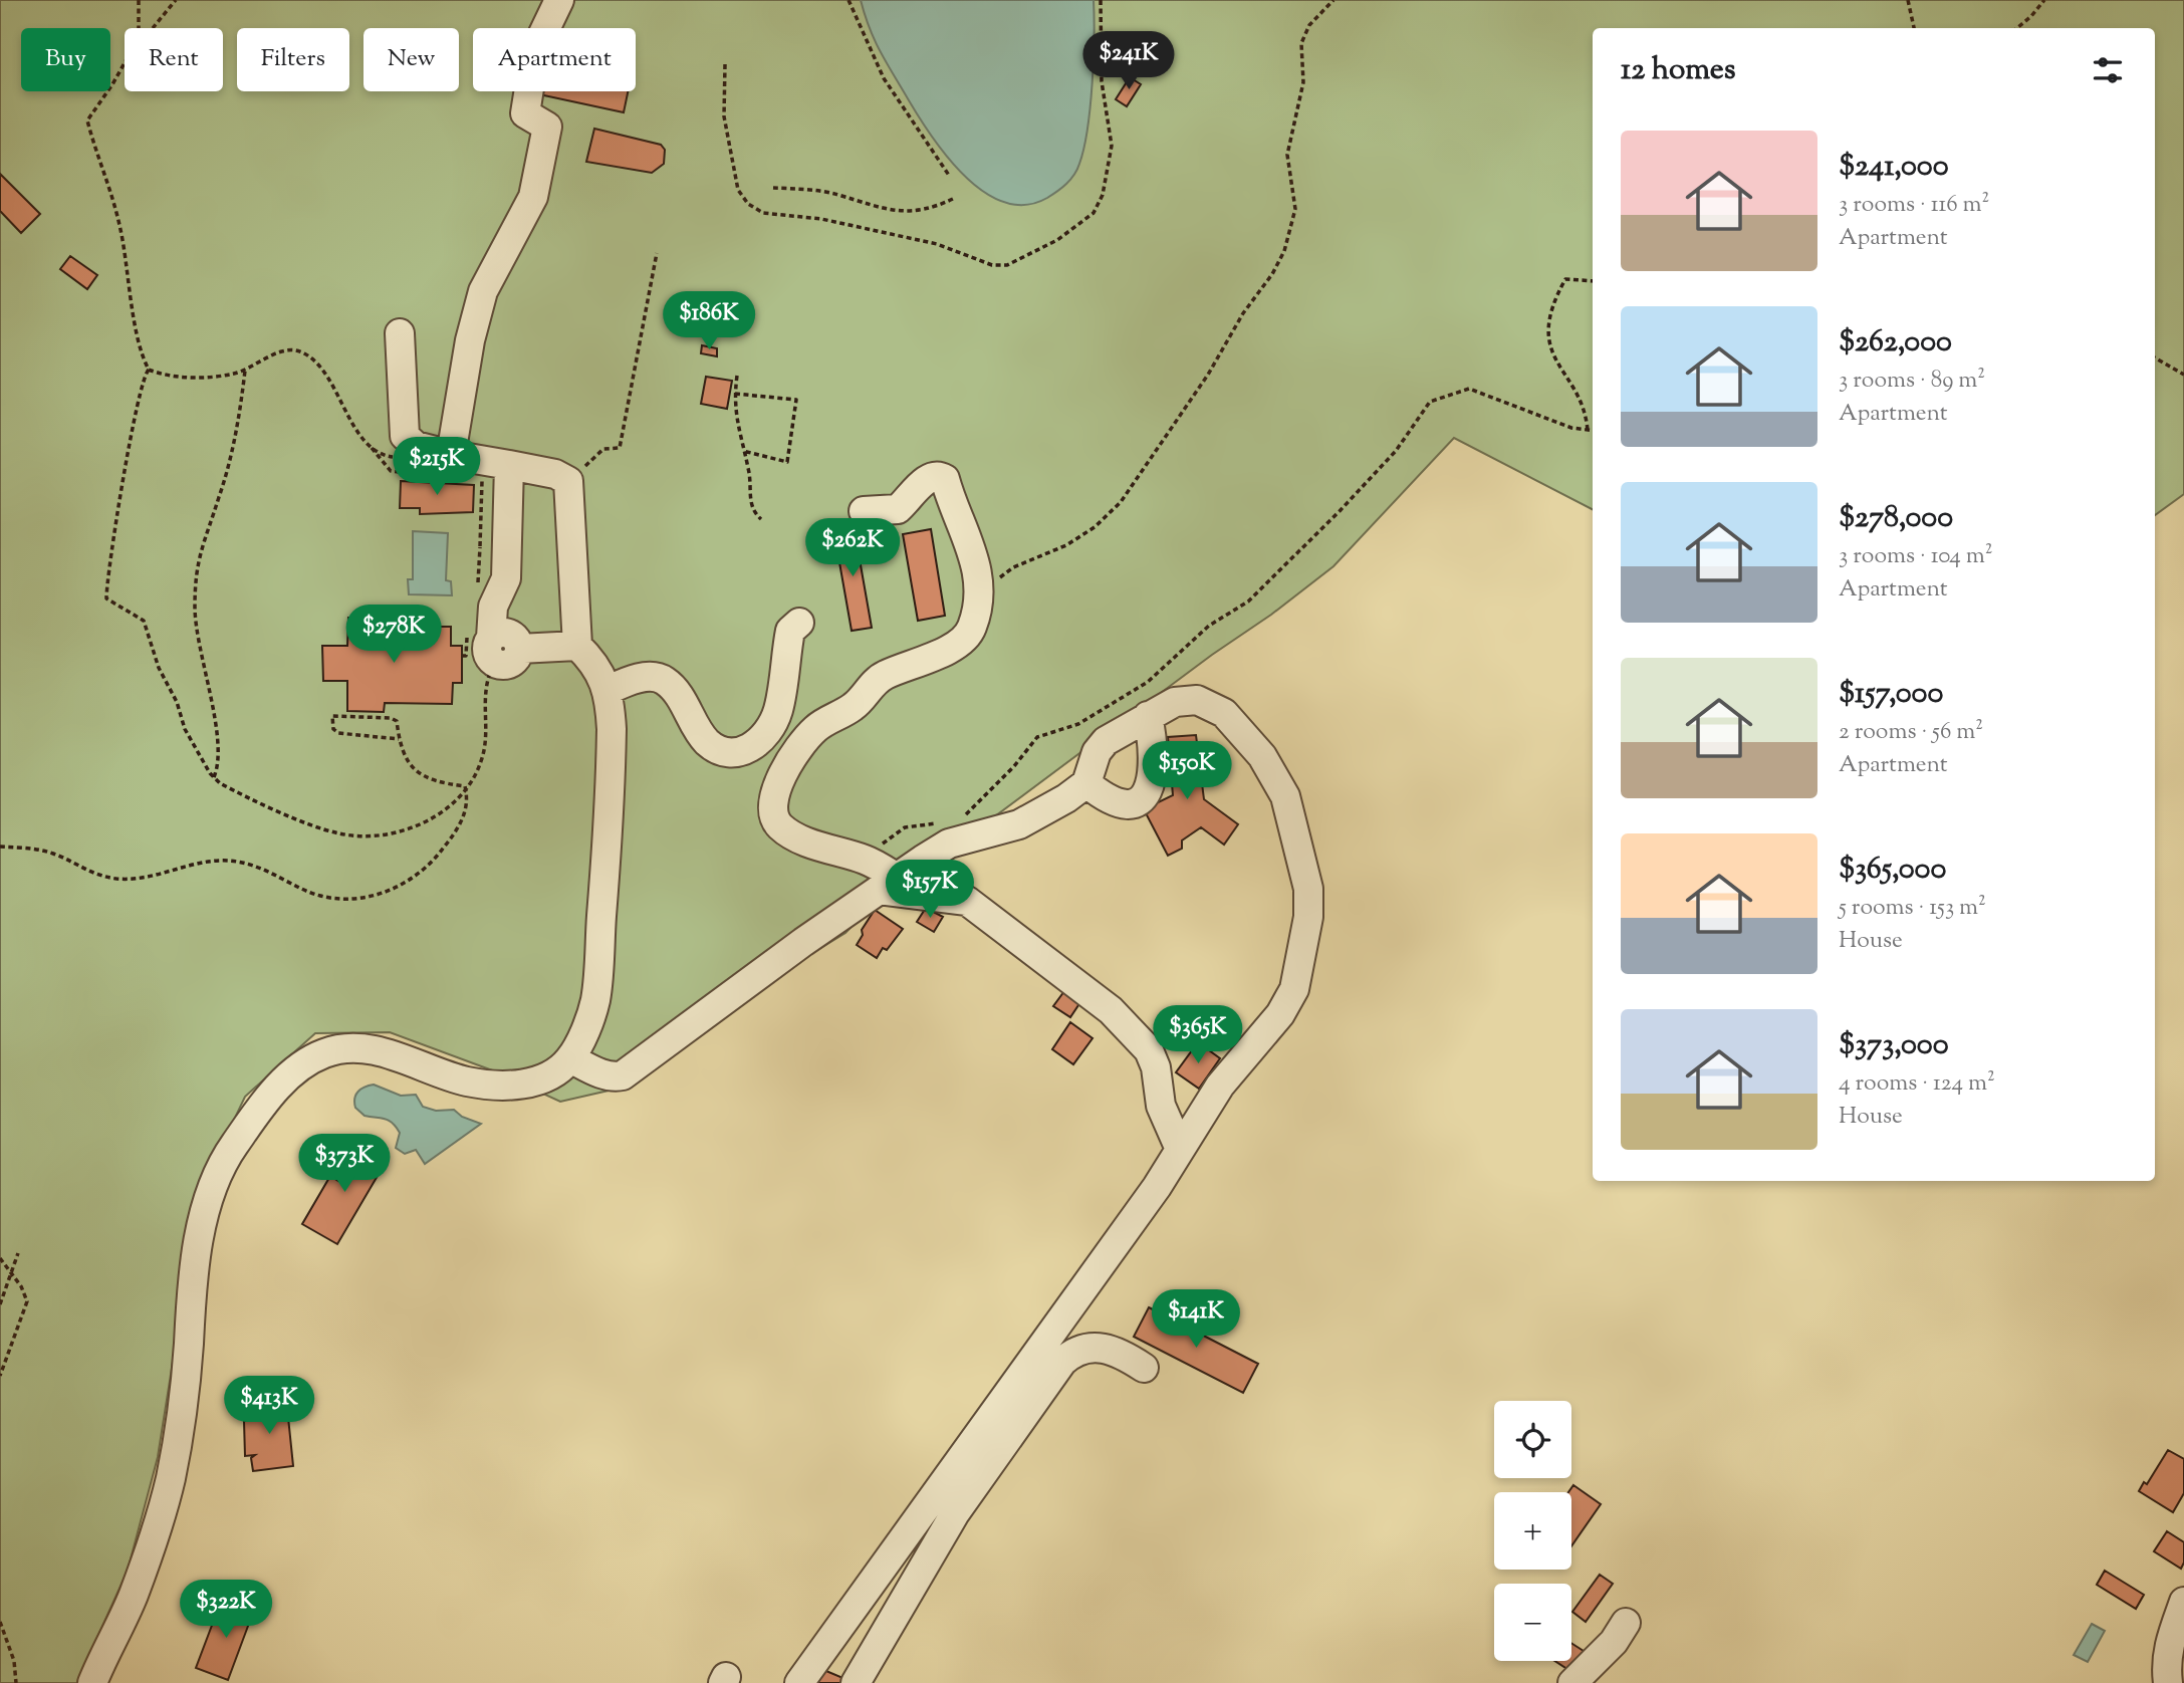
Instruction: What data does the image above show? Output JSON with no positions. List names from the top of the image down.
{
  "page": {
    "chip": [
      "Buy",
      "Rent",
      "Filters",
      "New",
      "Apartment"
    ],
    "heading": "12 homes",
    "price": [
      "$241K",
      "$186K",
      "$215K",
      "$262K",
      "$278K",
      "$150K",
      "$157K",
      "$365K",
      "$373K",
      "$141K",
      "$413K",
      "$322K"
    ],
    "list": [
      {
        "name": "$241,000",
        "note": "3 rooms · 116 m² · Apartment"
      },
      {
        "name": "$262,000",
        "note": "3 rooms · 89 m² · Apartment"
      },
      {
        "name": "$278,000",
        "note": "3 rooms · 104 m² · Apartment"
      },
      {
        "name": "$157,000",
        "note": "2 rooms · 56 m² · Apartment"
      },
      {
        "name": "$365,000",
        "note": "5 rooms · 153 m² · House"
      },
      {
        "name": "$373,000",
        "note": "4 rooms · 124 m² · House"
      }
    ],
    "map_buttons": ["+", "−"]
  }
}
